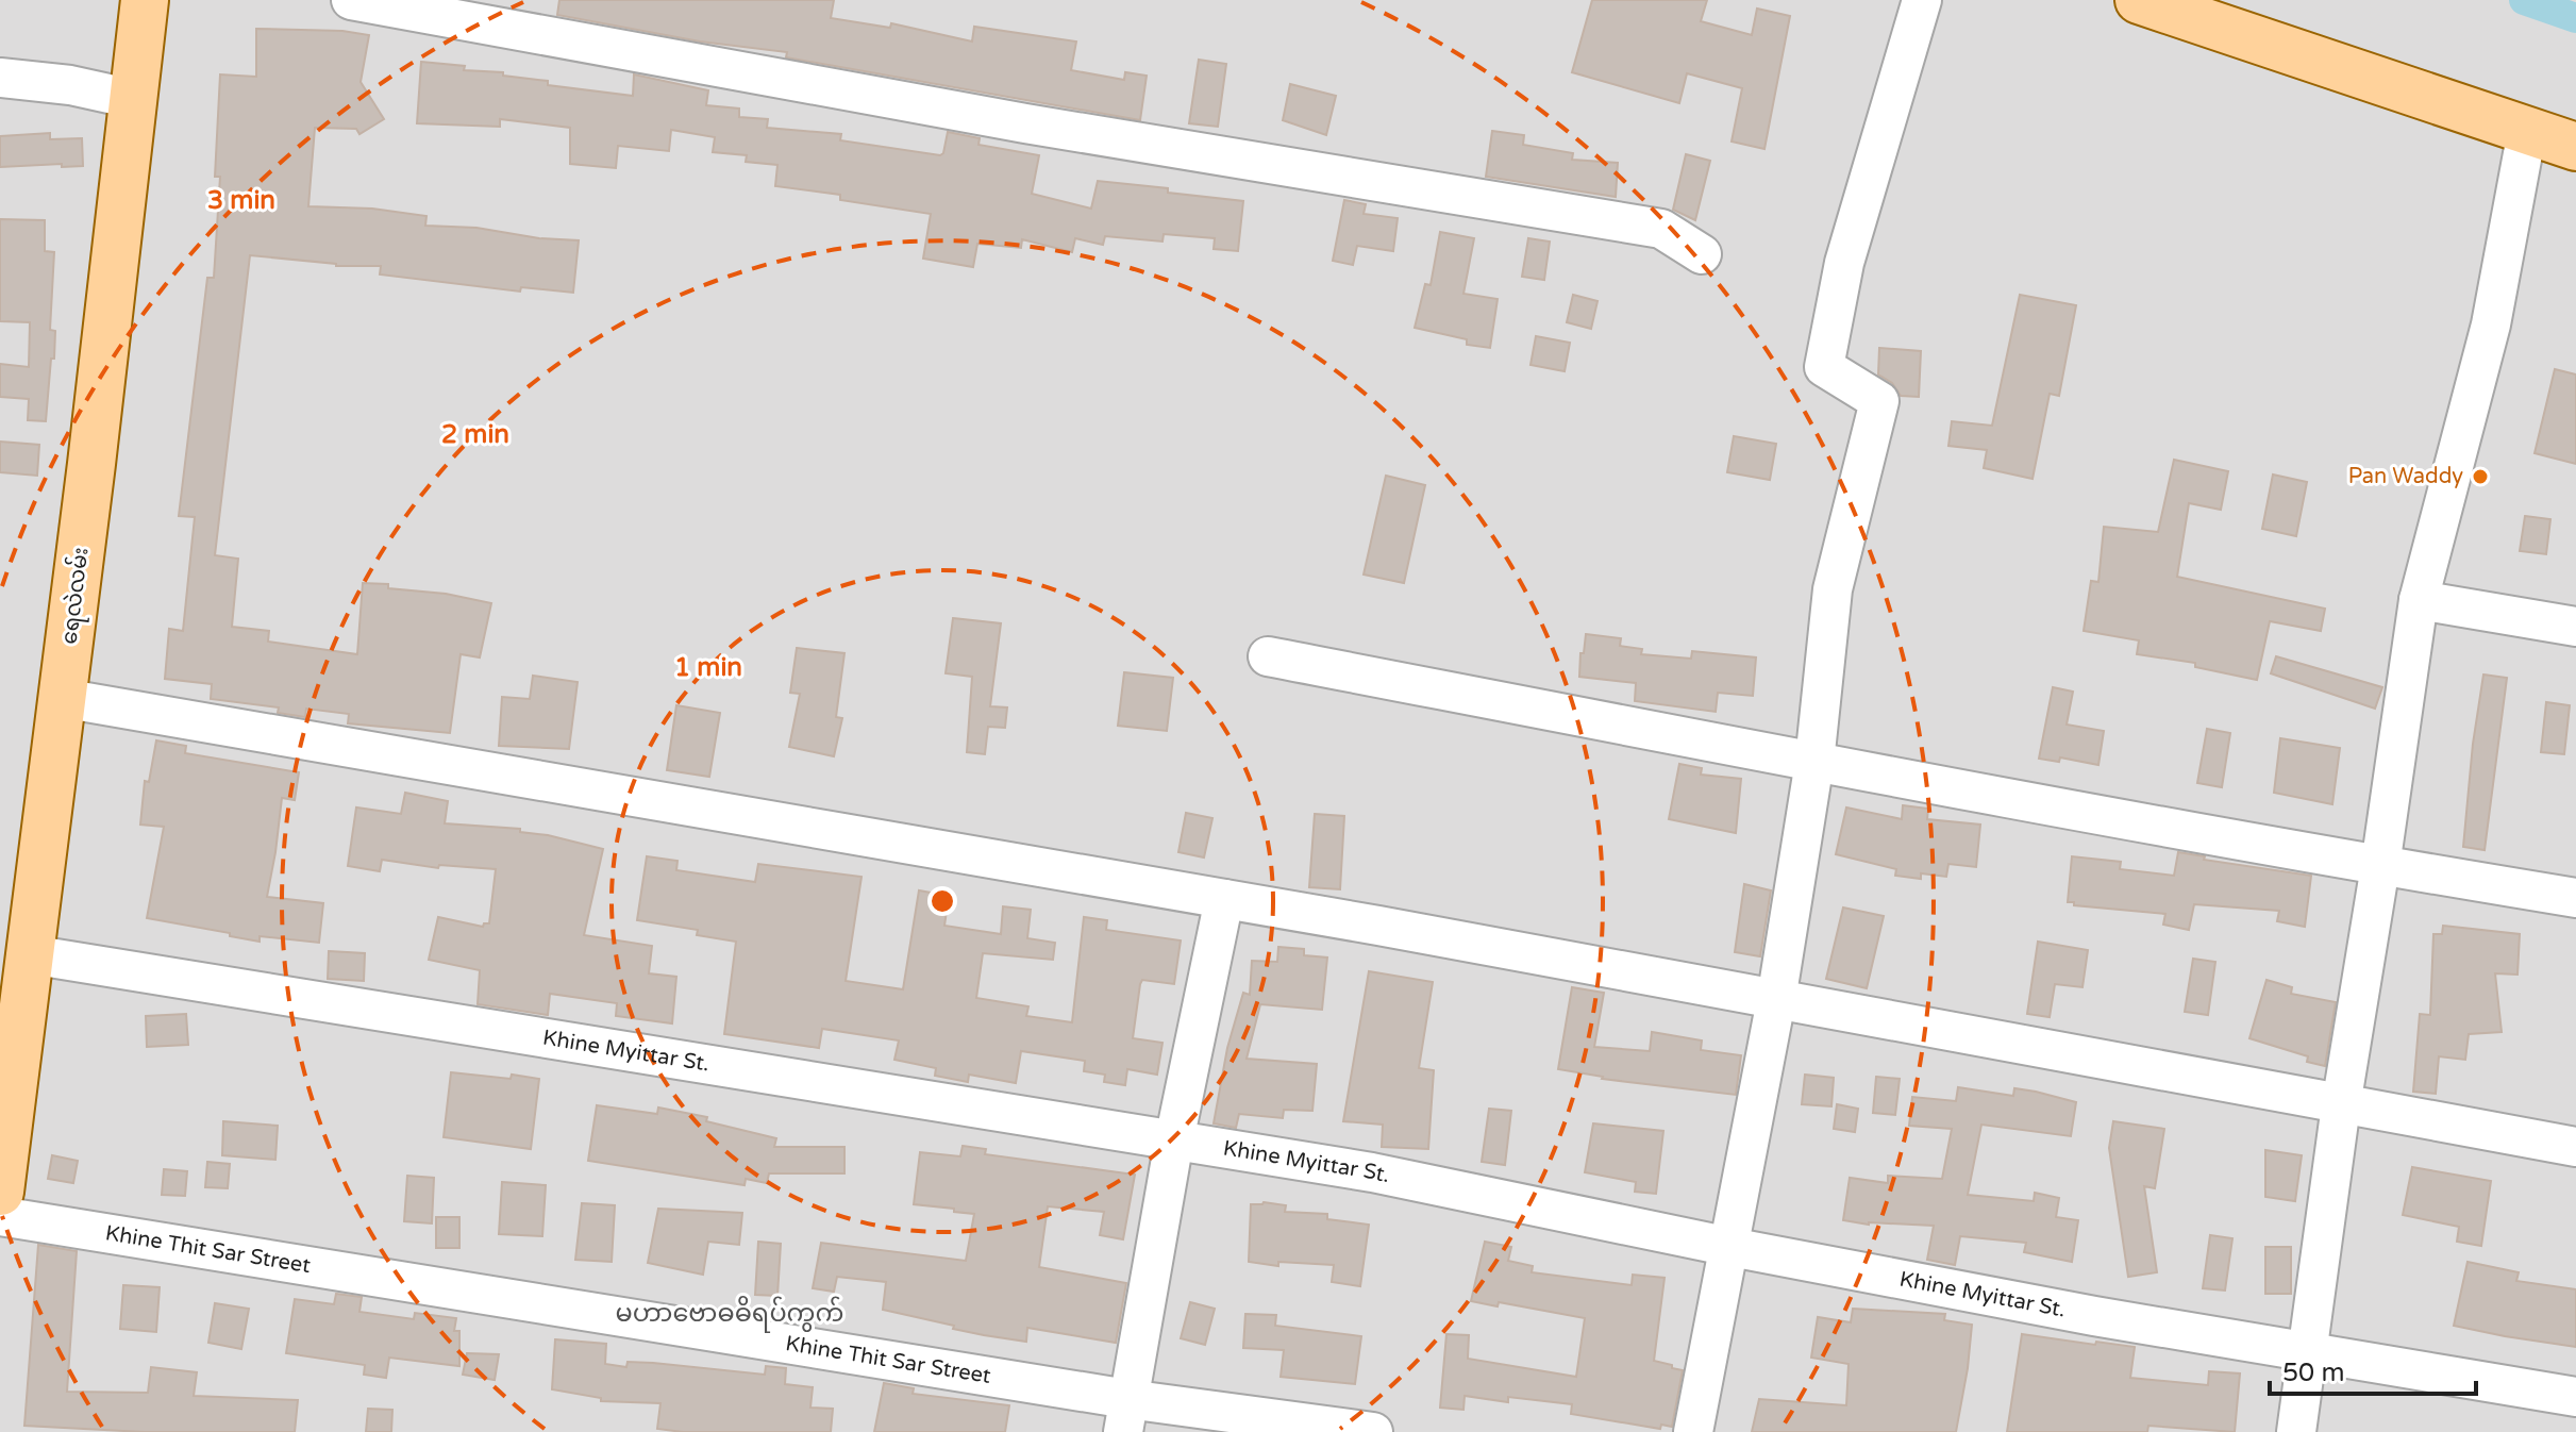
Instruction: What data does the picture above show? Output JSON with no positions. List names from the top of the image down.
{
  "streets": {
    "main road": ["ရေလဲလမ်း"],
    "street": ["Khine Myittar St.", "Khine Thit Sar Street"]
  },
  "crossings": [
    ["ရေလဲလမ်း", "Khine Myittar St."]
  ],
  "districts": ["မဟာဗောဓဓိရပ်ကွက်"],
  "places": ["Pan Waddy"],
  "scale_bar": "50 m",
  "rings": ["3 min", "2 min", "1 min"]
}
